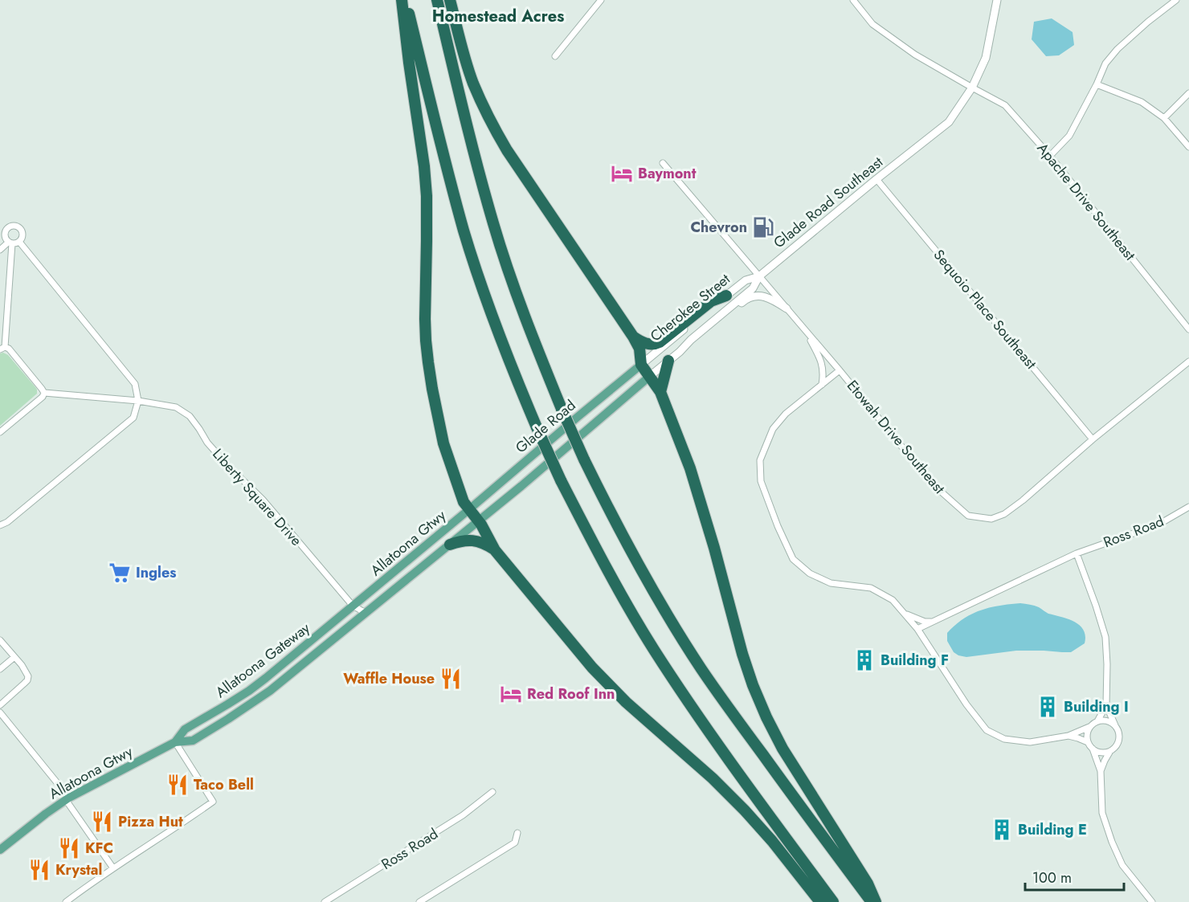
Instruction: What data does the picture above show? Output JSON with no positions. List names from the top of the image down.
{
  "streets": {
    "main road": [
      "Glade Road Southeast",
      "Glade Road",
      "Allatoona Gtwy",
      "Allatoona Gateway"
    ],
    "street": [
      "Apache Drive Southeast",
      "Cherokee Street",
      "Sequoio Place Southeast",
      "Etowah Drive Southeast",
      "Liberty Square Drive",
      "Ross Road"
    ]
  },
  "crossings": [
    ["Apache Drive Southeast", "Glade Road Southeast"],
    ["Glade Road Southeast", "Cherokee Street"],
    ["Glade Road Southeast", "Sequoio Place Southeast"],
    ["Glade Road Southeast", "Glade Road"],
    ["Glade Road Southeast", "Etowah Drive Southeast"],
    ["Cherokee Street", "Glade Road"],
    ["Cherokee Street", "Etowah Drive Southeast"],
    ["Sequoio Place Southeast", "Etowah Drive Southeast"],
    ["Glade Road", "Allatoona Gtwy"],
    ["Liberty Square Drive", "Allatoona Gateway"],
    ["Allatoona Gtwy", "Allatoona Gateway"]
  ],
  "districts": ["Homestead Acres"],
  "places": {
    "hotel": ["Baymont", "Red Roof Inn"],
    "fuel station": ["Chevron"],
    "supermarket": ["Ingles"],
    "building": ["Building F", "Building I", "Building E"],
    "restaurant": [
      "Waffle House",
      "Taco Bell",
      "Pizza Hut",
      "KFC",
      "Krystal"
    ]
  },
  "scale_bar": "100 m"
}
